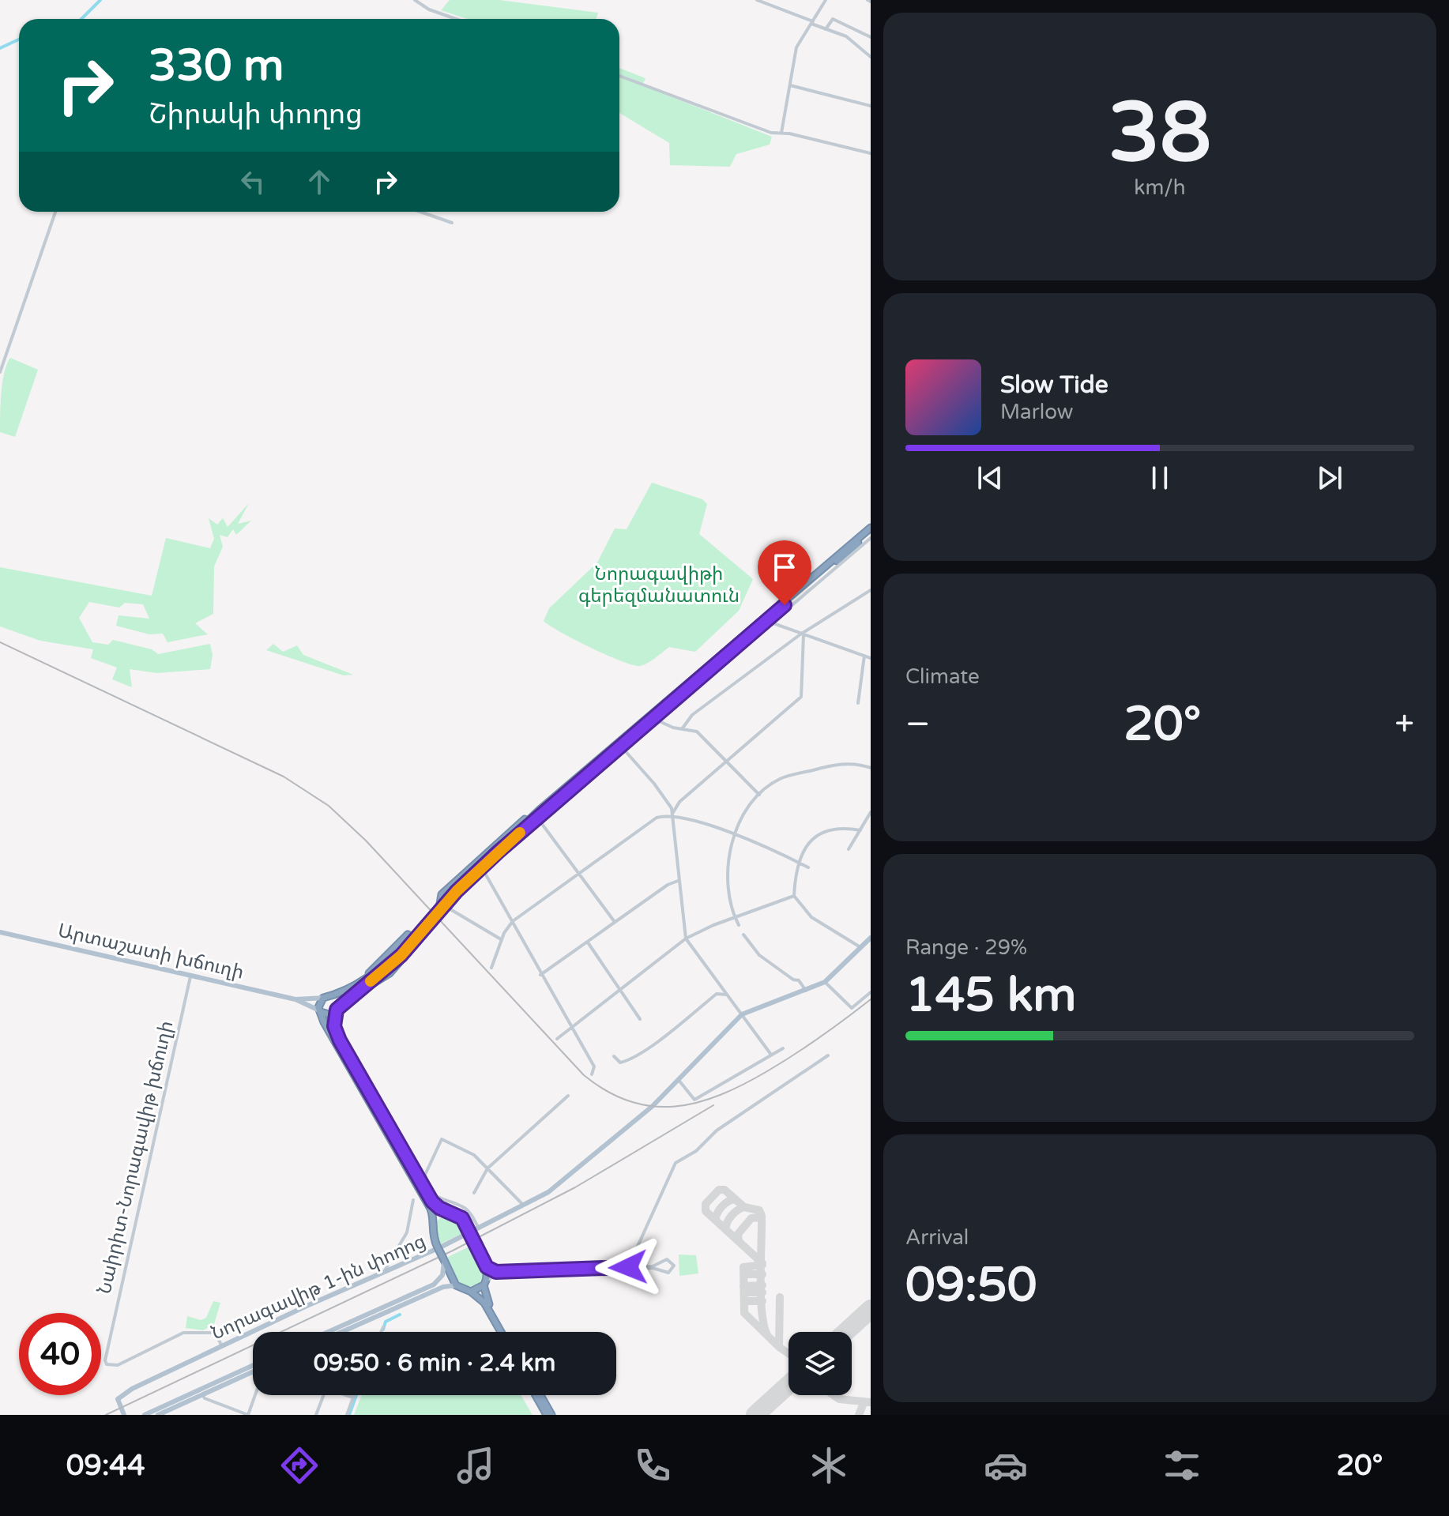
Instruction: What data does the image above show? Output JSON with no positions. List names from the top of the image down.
{
  "streets": {
    "highway": ["Արտաշատի խճուղի"],
    "main road": ["Նորագավիթ 1-ին փողոց"],
    "street": ["Նաիրիտ-Նորագավիթ խճուղի"]
  },
  "crossings": [
    ["Արտաշատի խճուղի", "Նաիրիտ-Նորագավիթ խճուղի"],
    ["Նաիրիտ-Նորագավիթ խճուղի", "Նորագավիթ 1-ին փողոց"]
  ],
  "parks": ["Նորագավիթի գերեզմանատուն"],
  "page": {
    "tile": [
      ["38", "km/h"],
      "Climate",
      ["Range · 29%", "145 km"],
      ["Arrival", "09:50"]
    ],
    "turn": ["330 m", "Շիրակի փողոց"],
    "song": ["Slow Tide", "Marlow"],
    "heat": ["−", "20°", "+"],
    "limit": "40",
    "trip": "09:50 · 6 min · 2.4 km",
    "tabs": ["09:44", "20°"]
  }
}
